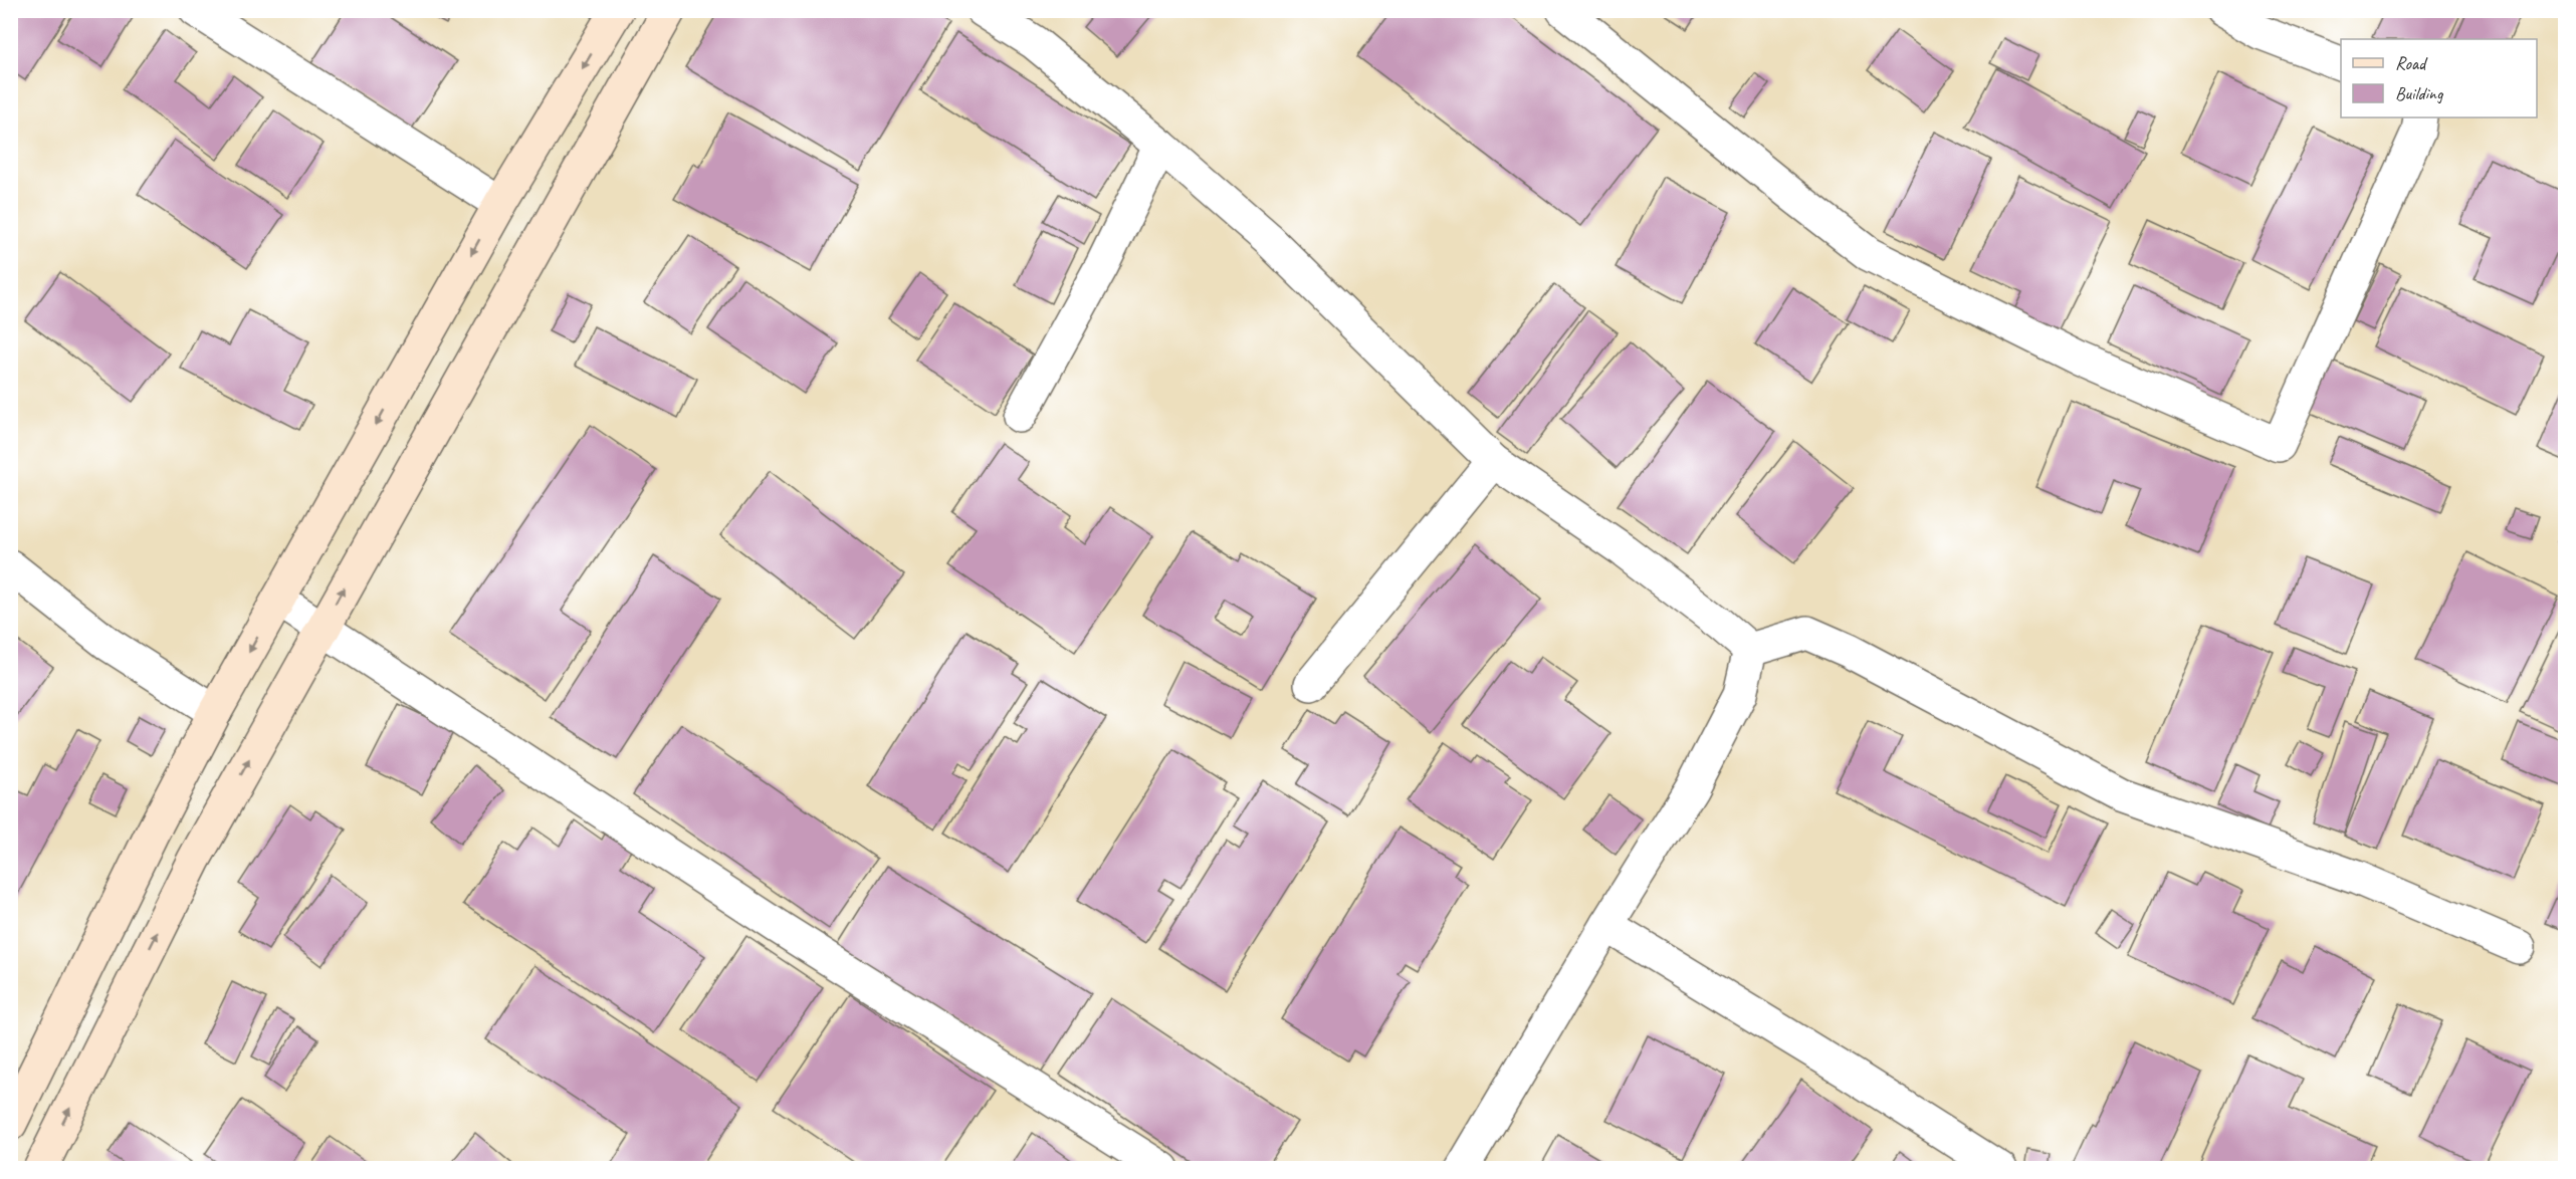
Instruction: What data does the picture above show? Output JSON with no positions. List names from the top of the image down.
{
  "legend": ["Road", "Building"]
}
